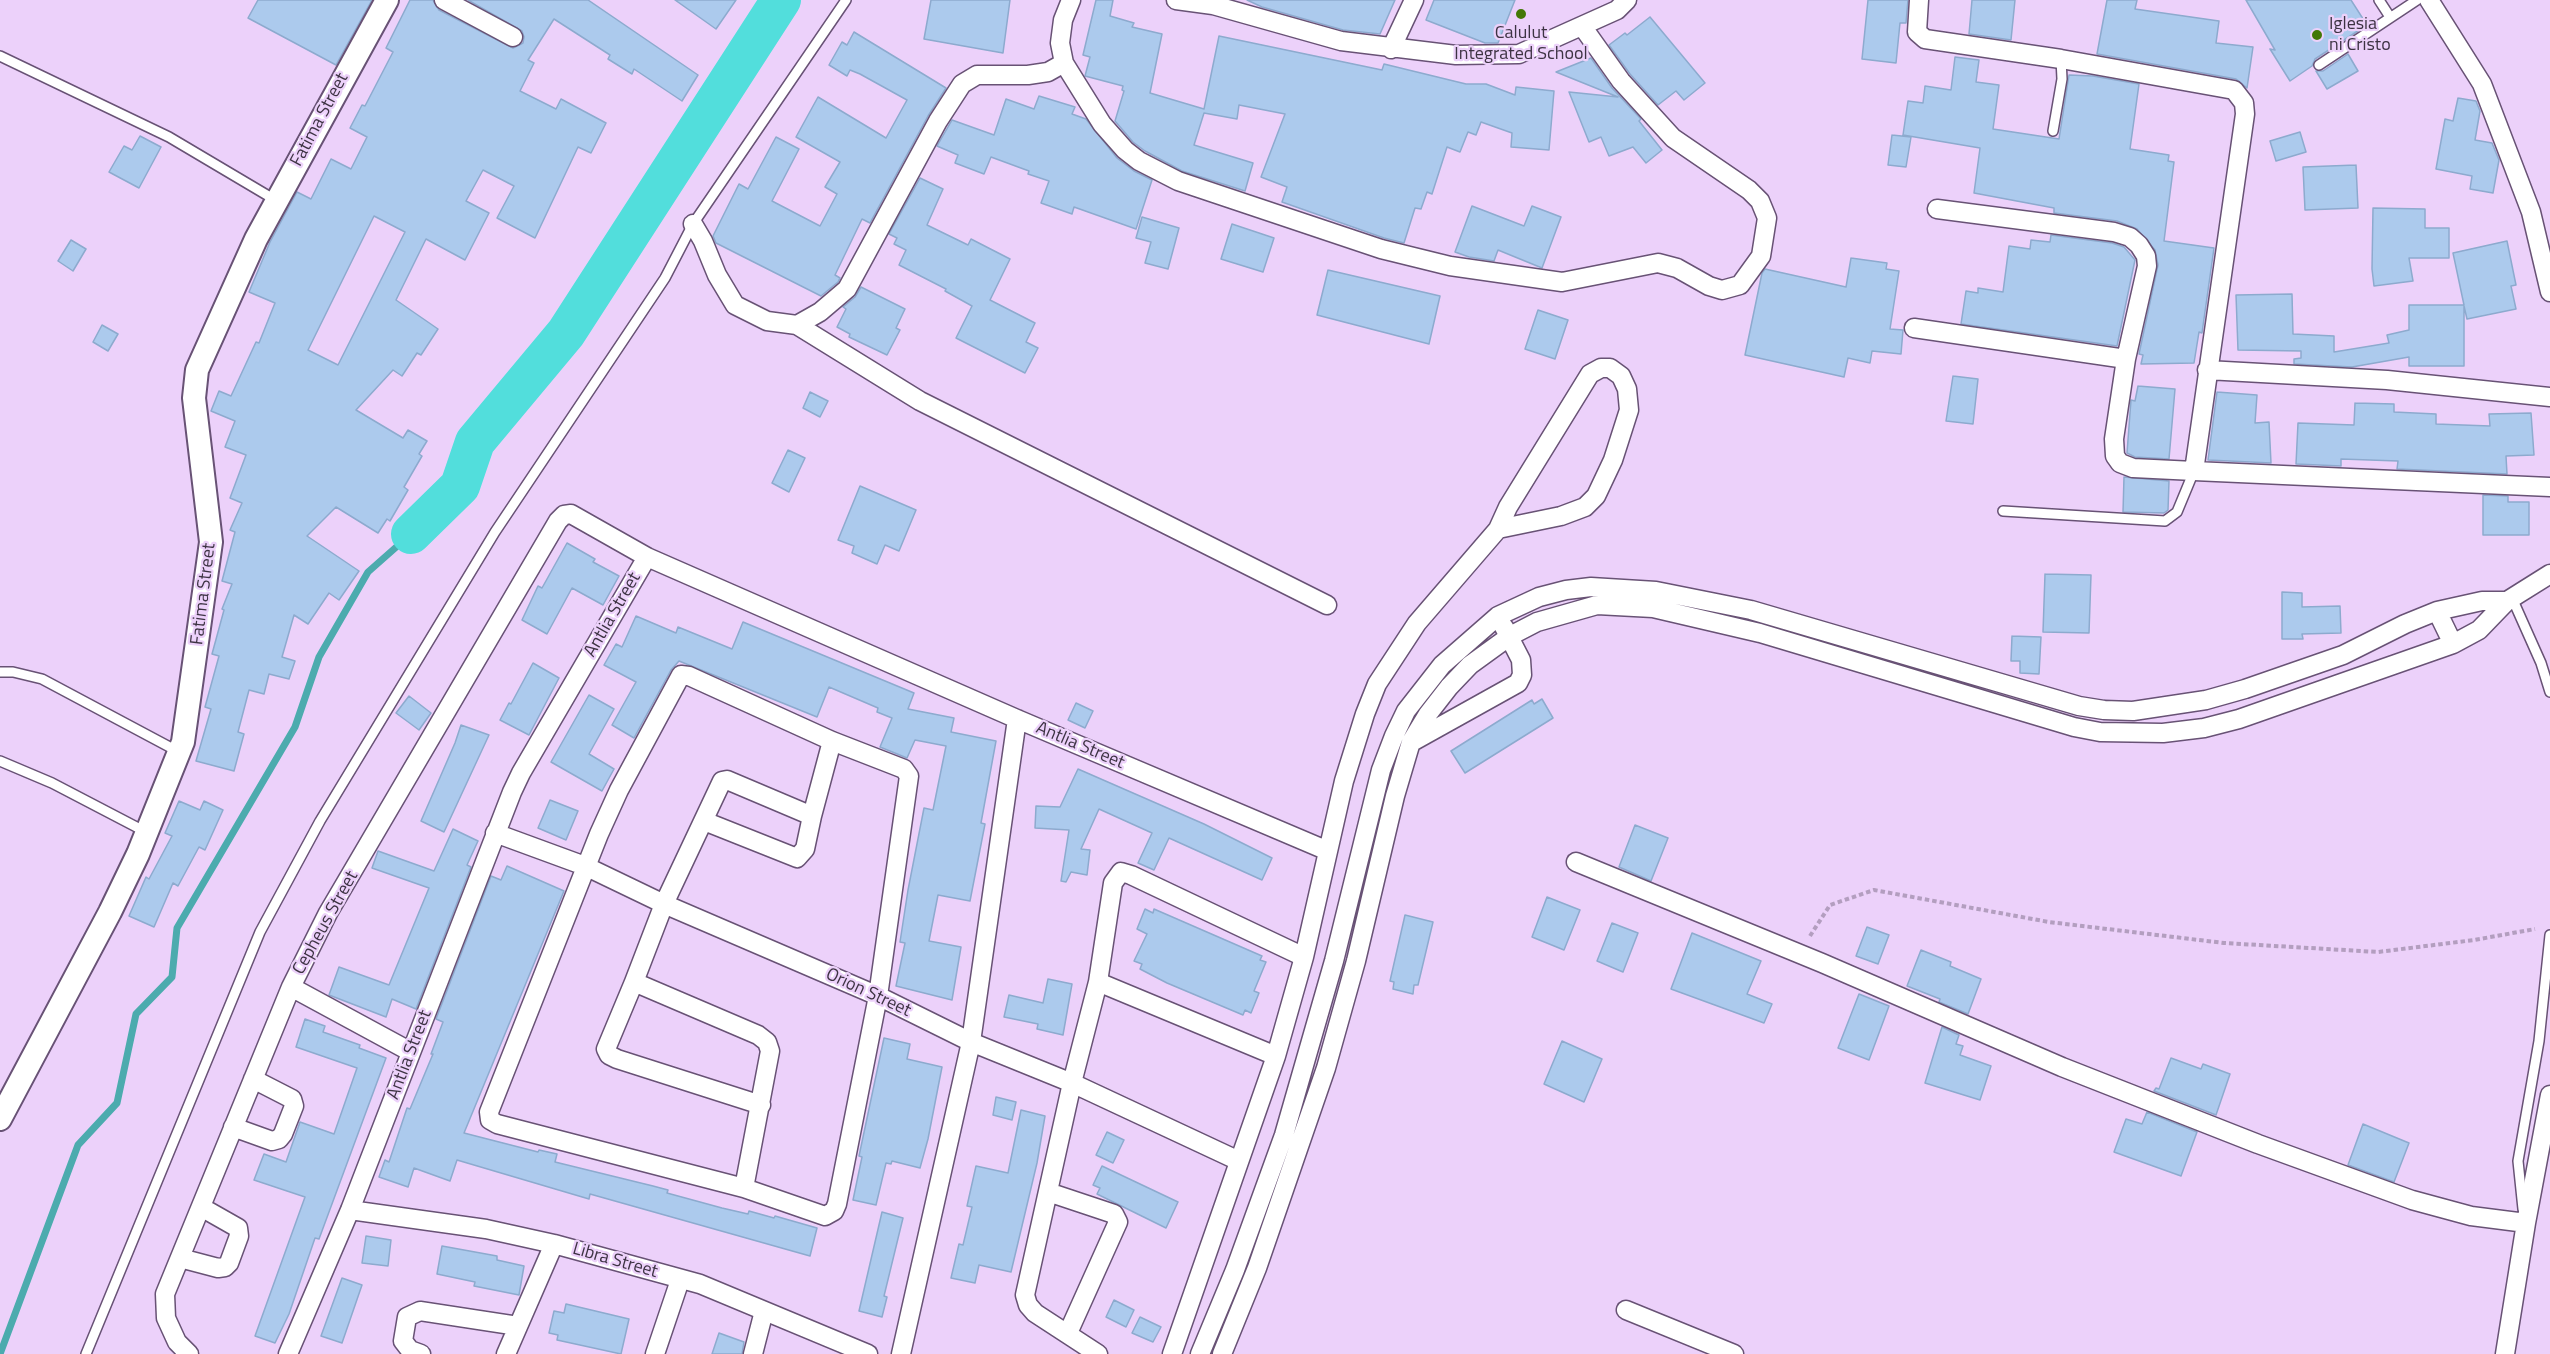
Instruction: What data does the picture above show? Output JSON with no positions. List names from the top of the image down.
{
  "streets": {
    "street": [
      "Fatima Street",
      "Antlia Street",
      "Cepheus Street",
      "Orion Street",
      "Libra Street"
    ]
  },
  "crossings": [
    ["Antlia Street", "Cepheus Street"],
    ["Antlia Street", "Orion Street"],
    ["Antlia Street", "Libra Street"]
  ],
  "places": ["Calulut Integrated School", "Iglesia ni Cristo"]
}
